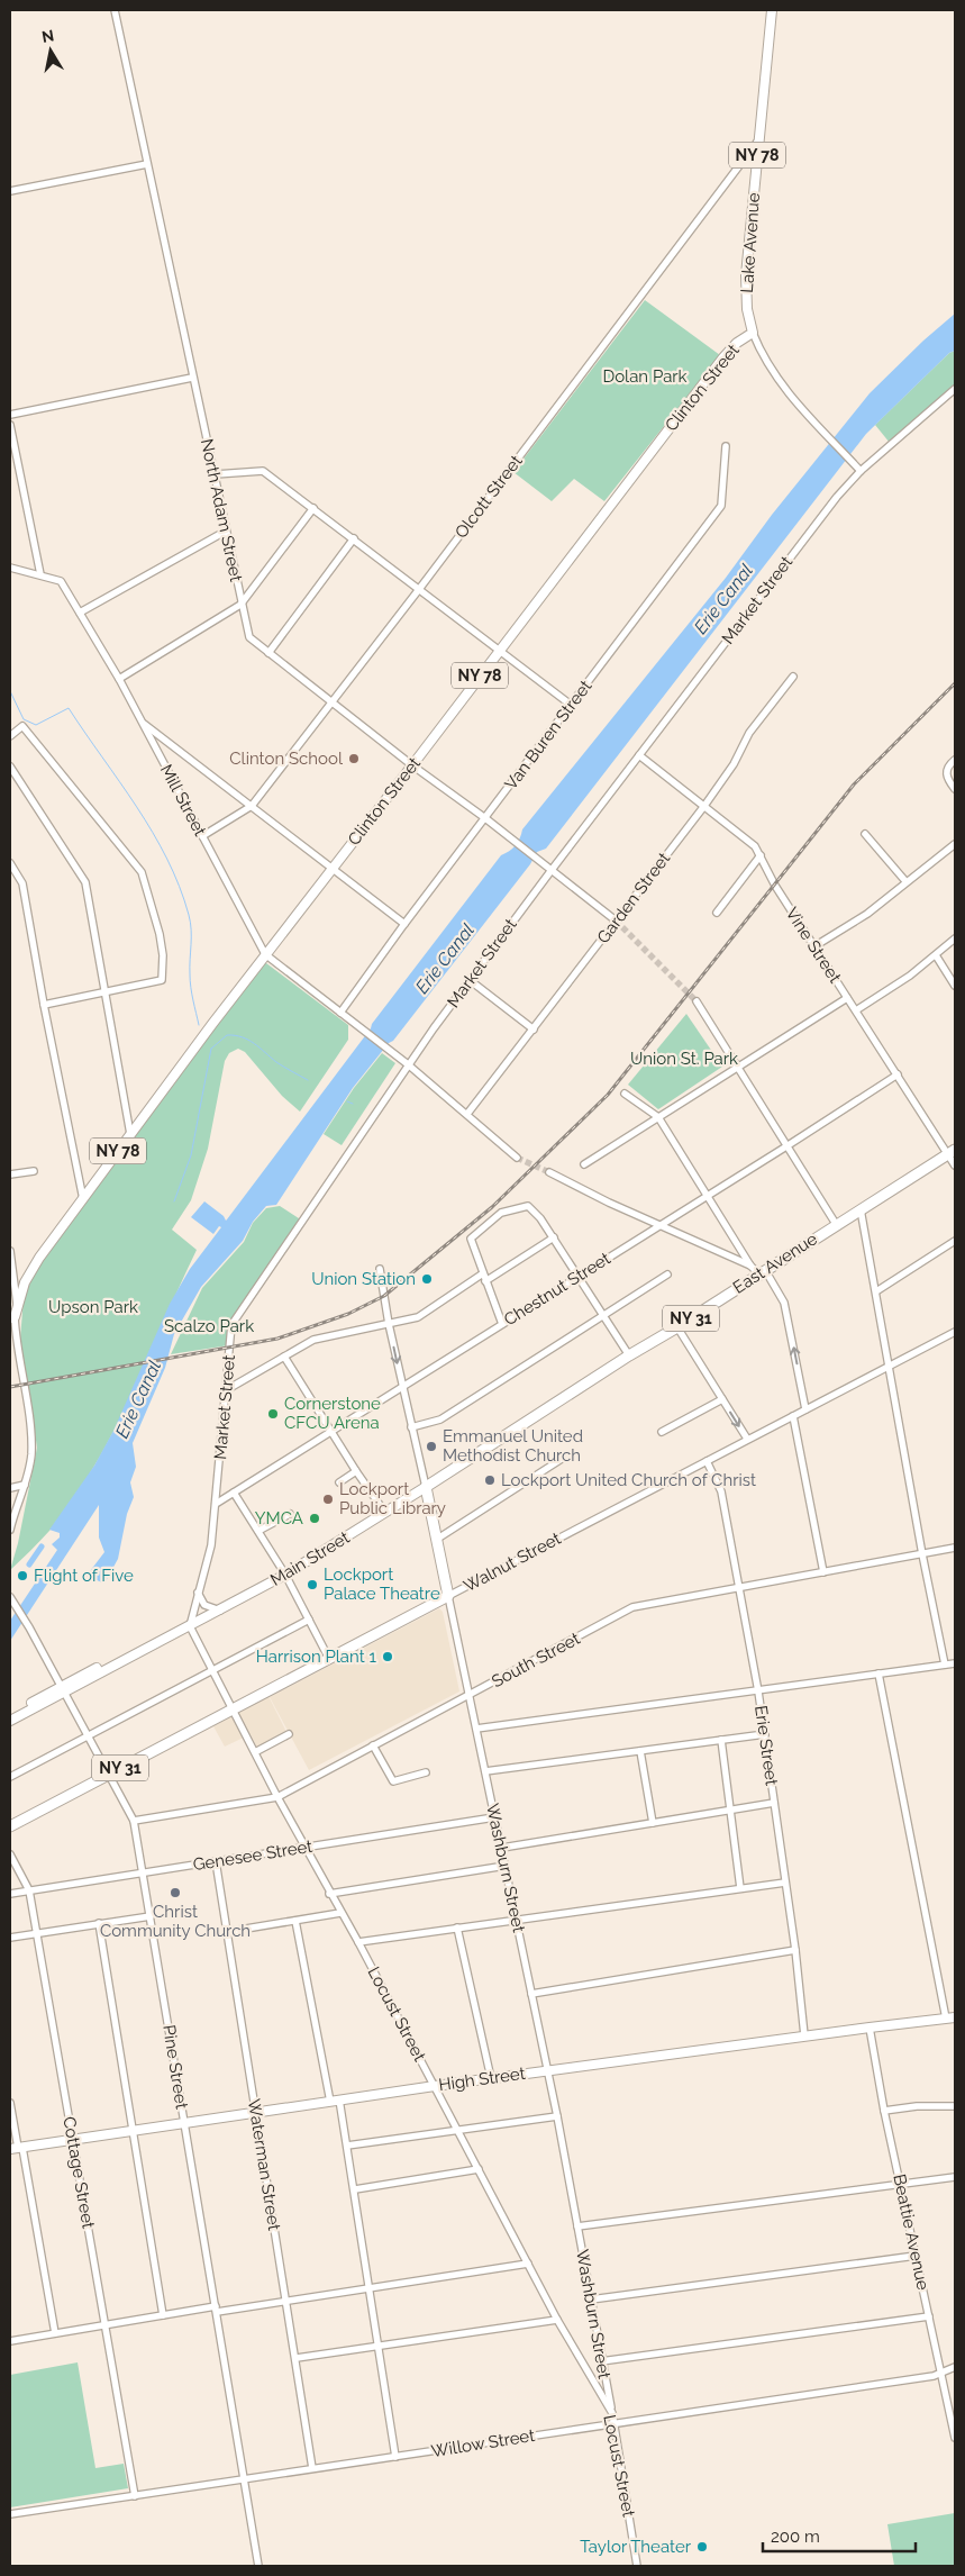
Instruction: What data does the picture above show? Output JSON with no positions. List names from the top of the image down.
{
  "streets": {
    "highway": [
      "East Avenue",
      "NY 31",
      "Walnut Street",
      "Washburn Street"
    ],
    "main road": [
      "NY 78",
      "Lake Avenue",
      "Clinton Street",
      "Main Street",
      "High Street"
    ],
    "street": [
      "Olcott Street",
      "North Adam Street",
      "Market Street",
      "Van Buren Street",
      "Mill Street",
      "Garden Street",
      "Vine Street",
      "Chestnut Street",
      "South Street",
      "Erie Street",
      "Genesee Street",
      "Locust Street",
      "Pine Street",
      "Waterman Street",
      "Cottage Street",
      "Beattie Avenue",
      "Willow Street"
    ]
  },
  "crossings": [
    ["NY 78", "Clinton Street"],
    ["Lake Avenue", "Clinton Street"],
    ["Lake Avenue", "Olcott Street"],
    ["Lake Avenue", "Market Street"],
    ["Clinton Street", "North Adam Street"],
    ["Clinton Street", "Mill Street"],
    ["Olcott Street", "North Adam Street"],
    ["Olcott Street", "Mill Street"],
    ["North Adam Street", "Market Street"],
    ["North Adam Street", "Van Buren Street"],
    ["North Adam Street", "Garden Street"],
    ["Market Street", "Mill Street"],
    ["Market Street", "Vine Street"],
    ["Market Street", "Chestnut Street"],
    ["Market Street", "Main Street"],
    ["Market Street", "Locust Street"],
    ["Van Buren Street", "Mill Street"],
    ["Mill Street", "Garden Street"],
    ["Garden Street", "Vine Street"],
    ["Vine Street", "East Avenue"],
    ["Vine Street", "Chestnut Street"],
    ["East Avenue", "Main Street"],
    ["East Avenue", "Washburn Street"],
    ["Chestnut Street", "Washburn Street"],
    ["Main Street", "Washburn Street"],
    ["Main Street", "Locust Street"],
    ["Main Street", "Pine Street"],
    ["Walnut Street", "Erie Street"],
    ["Walnut Street", "Washburn Street"],
    ["Walnut Street", "Locust Street"],
    ["Walnut Street", "Pine Street"],
    ["South Street", "Erie Street"],
    ["South Street", "Washburn Street"],
    ["South Street", "Locust Street"],
    ["South Street", "Pine Street"],
    ["Erie Street", "High Street"],
    ["Genesee Street", "Washburn Street"],
    ["Genesee Street", "Locust Street"],
    ["Genesee Street", "Pine Street"],
    ["Genesee Street", "Waterman Street"],
    ["Genesee Street", "Cottage Street"],
    ["Washburn Street", "Locust Street"],
    ["Washburn Street", "High Street"],
    ["Locust Street", "High Street"],
    ["Locust Street", "Willow Street"],
    ["Pine Street", "High Street"],
    ["Pine Street", "Willow Street"],
    ["High Street", "Waterman Street"],
    ["High Street", "Cottage Street"],
    ["High Street", "Beattie Avenue"],
    ["Waterman Street", "Willow Street"],
    ["Cottage Street", "Willow Street"],
    ["Beattie Avenue", "Willow Street"]
  ],
  "water": ["Erie Canal"],
  "parks": [
    "Dolan Park",
    "Union St. Park",
    "Upson Park",
    "Scalzo Park"
  ],
  "places": [
    "Clinton School",
    "Union Station",
    "Cornerstone CFCU Arena",
    "Emmanuel United Methodist Church",
    "Lockport United Church of Christ",
    "Lockport Public Library",
    "YMCA",
    "Flight of Five",
    "Lockport Palace Theatre",
    "Harrison Plant 1",
    "Christ Community Church",
    "Taylor Theater"
  ],
  "scale_bar": "200 m",
  "north": "top"
}
